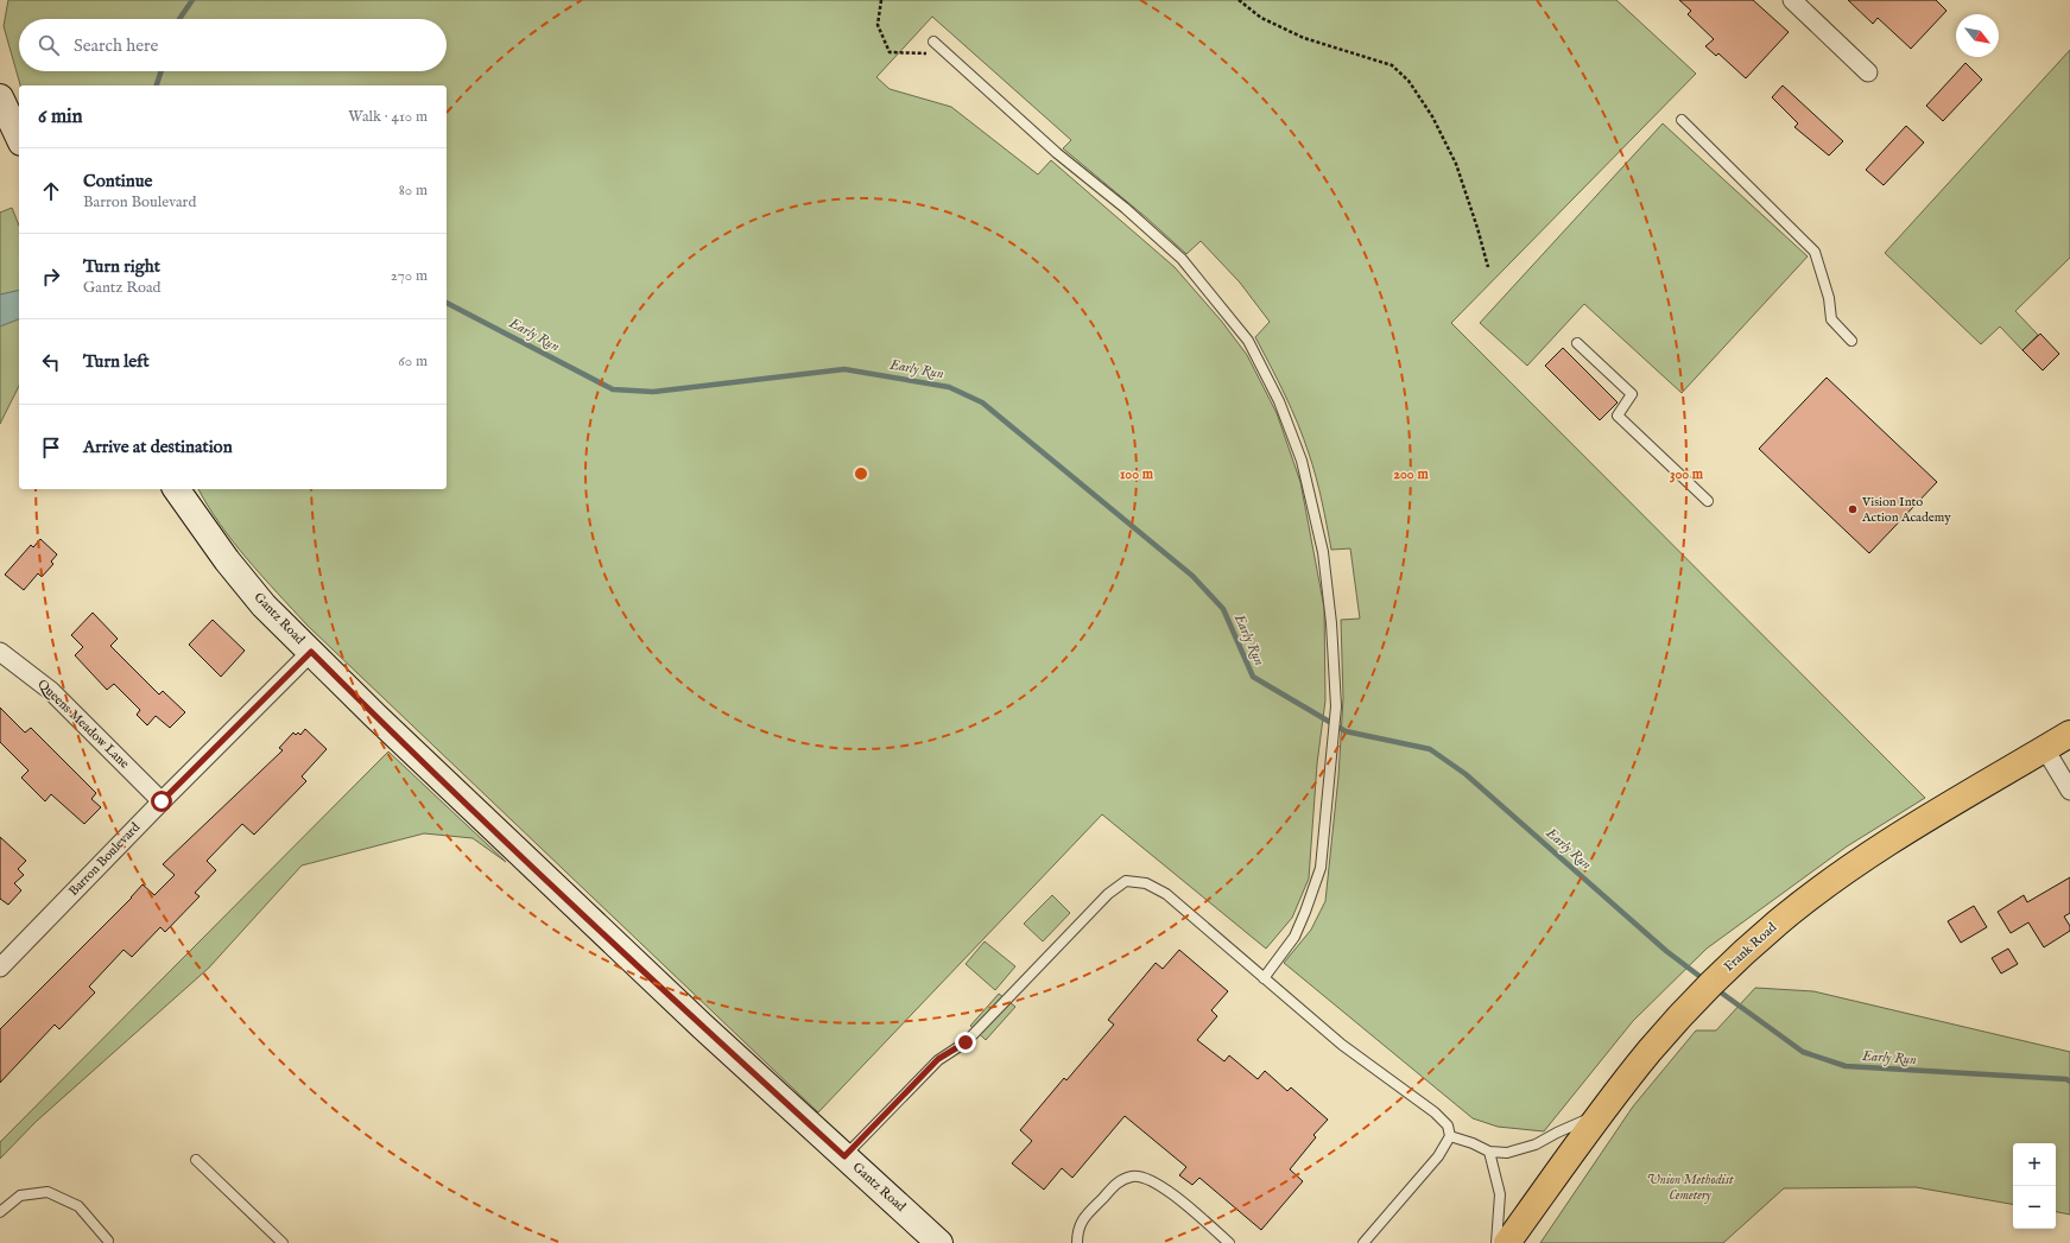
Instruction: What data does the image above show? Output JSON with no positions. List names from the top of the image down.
{
  "streets": {
    "main road": ["Gantz Road", "Frank Road"],
    "street": ["Queens Meadow Lane", "Barron Boulevard"]
  },
  "crossings": [
    ["Gantz Road", "Barron Boulevard"],
    ["Queens Meadow Lane", "Barron Boulevard"]
  ],
  "water": ["Early Run"],
  "parks": ["Union Methodist Cemetery"],
  "places": ["Vision Into Action Academy"],
  "north": "bottom right",
  "page": {
    "search": "Search here",
    "heading": ["6 min", "Walk · 410 m"],
    "list": [
      ["Continue", "Barron Boulevard", "80 m"],
      ["Turn right", "Gantz Road", "270 m"],
      ["Turn left", "60 m"],
      "Arrive at destination"
    ],
    "map_buttons": ["+", "−"]
  },
  "rings": ["100 m", "200 m", "300 m"]
}
